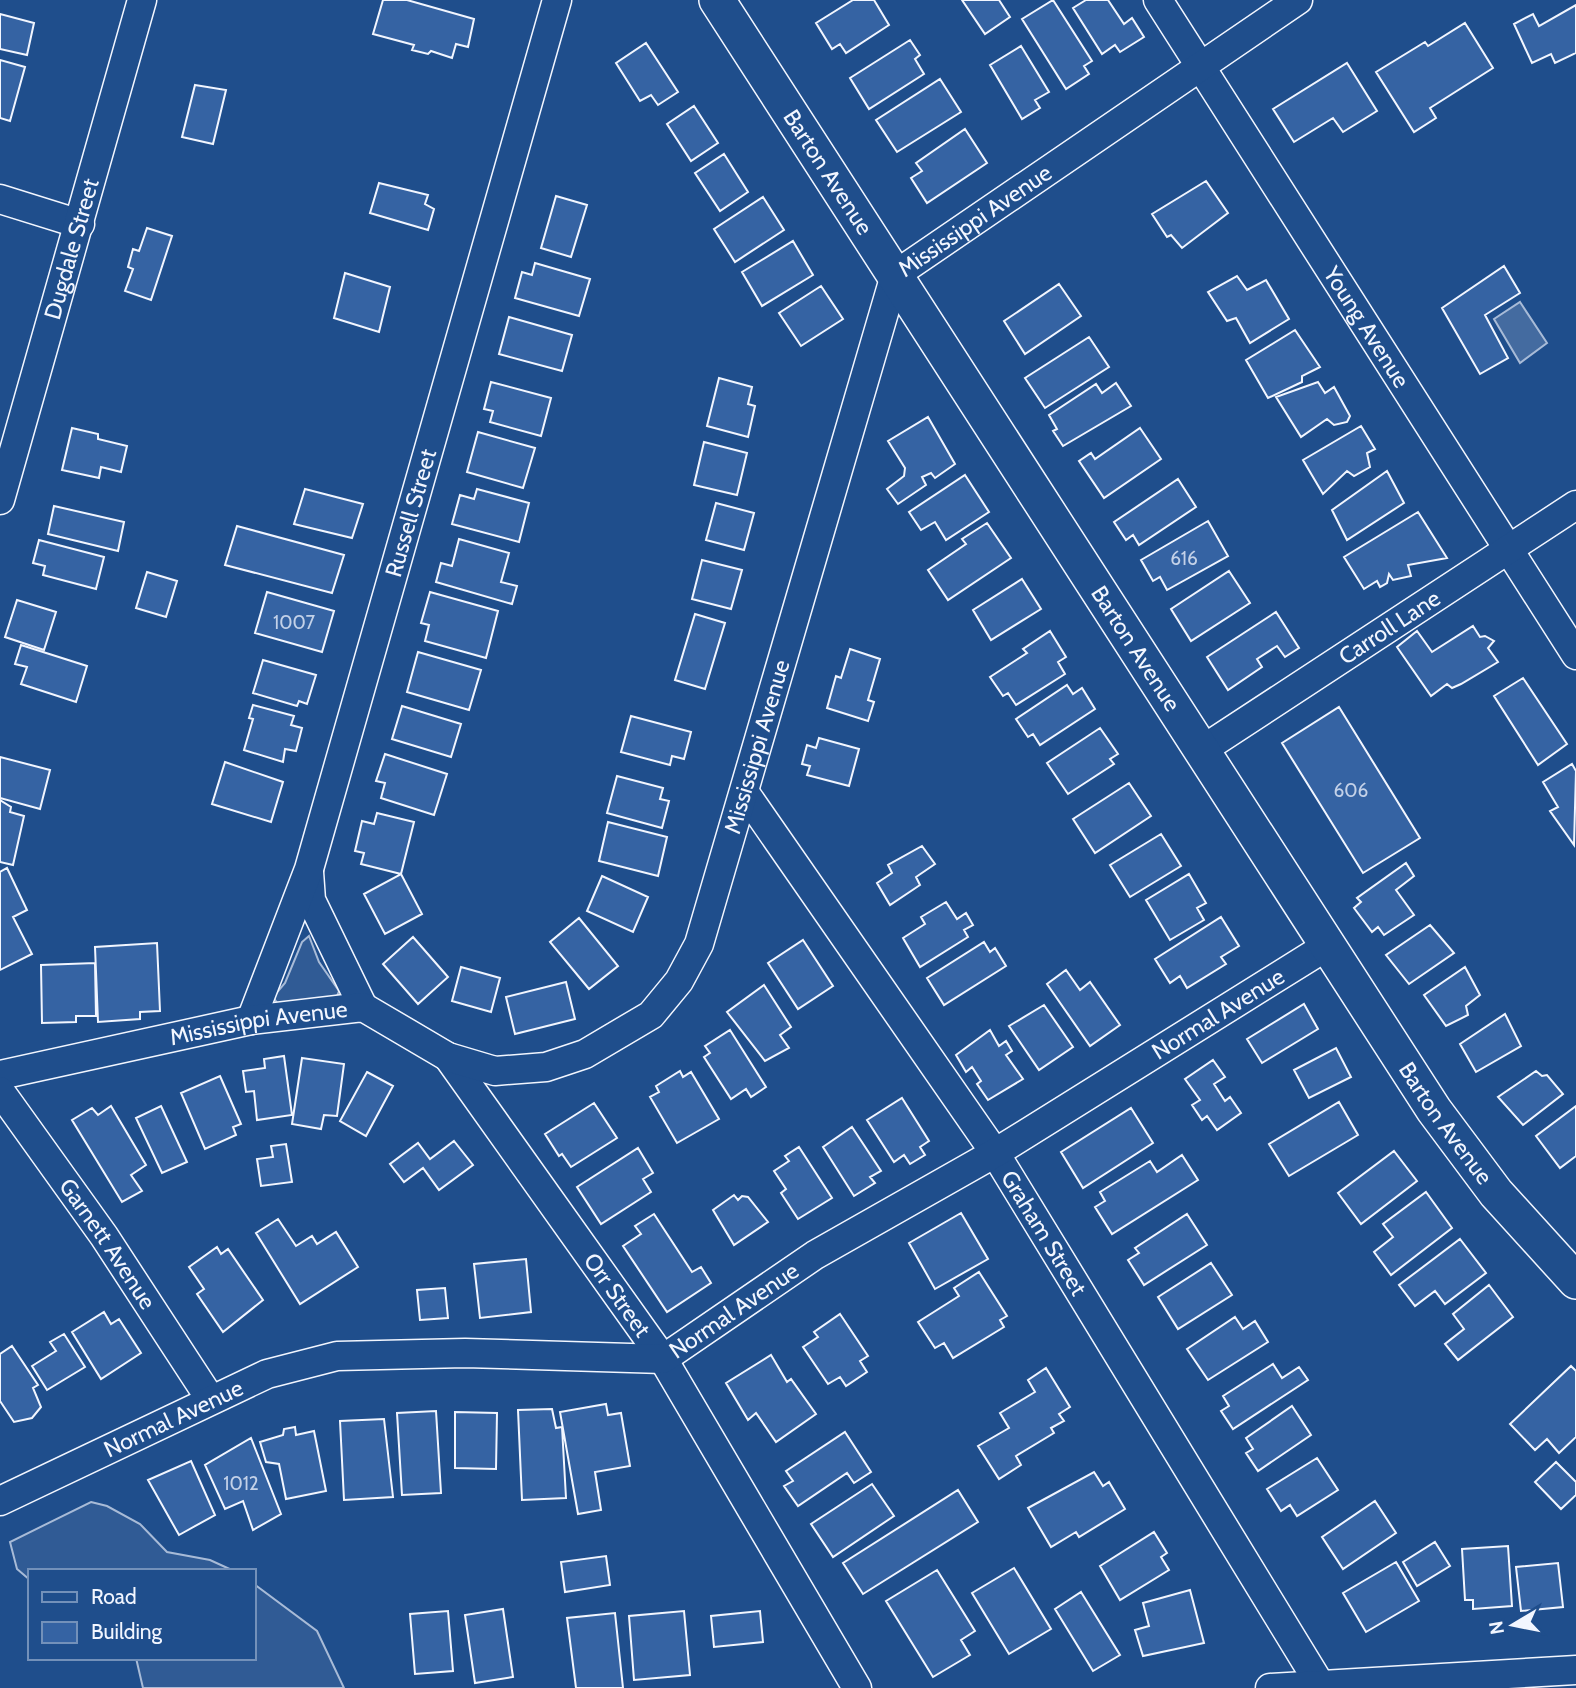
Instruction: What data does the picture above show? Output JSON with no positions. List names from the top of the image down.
{
  "streets": {
    "main road": ["Barton Avenue"],
    "street": [
      "Mississippi Avenue",
      "Dugdale Street",
      "Young Avenue",
      "Russell Street",
      "Carroll Lane",
      "Normal Avenue",
      "Graham Street",
      "Garnett Avenue",
      "Orr Street"
    ]
  },
  "crossings": [
    ["Barton Avenue", "Mississippi Avenue"],
    ["Barton Avenue", "Carroll Lane"],
    ["Barton Avenue", "Normal Avenue"],
    ["Mississippi Avenue", "Young Avenue"],
    ["Mississippi Avenue", "Russell Street"],
    ["Mississippi Avenue", "Graham Street"],
    ["Mississippi Avenue", "Orr Street"],
    ["Young Avenue", "Carroll Lane"],
    ["Normal Avenue", "Graham Street"],
    ["Normal Avenue", "Garnett Avenue"],
    ["Normal Avenue", "Orr Street"]
  ],
  "house_numbers": [
    "616",
    "1007",
    "606",
    "1012"
  ],
  "legend": ["Road", "Building"],
  "north": "left"
}
